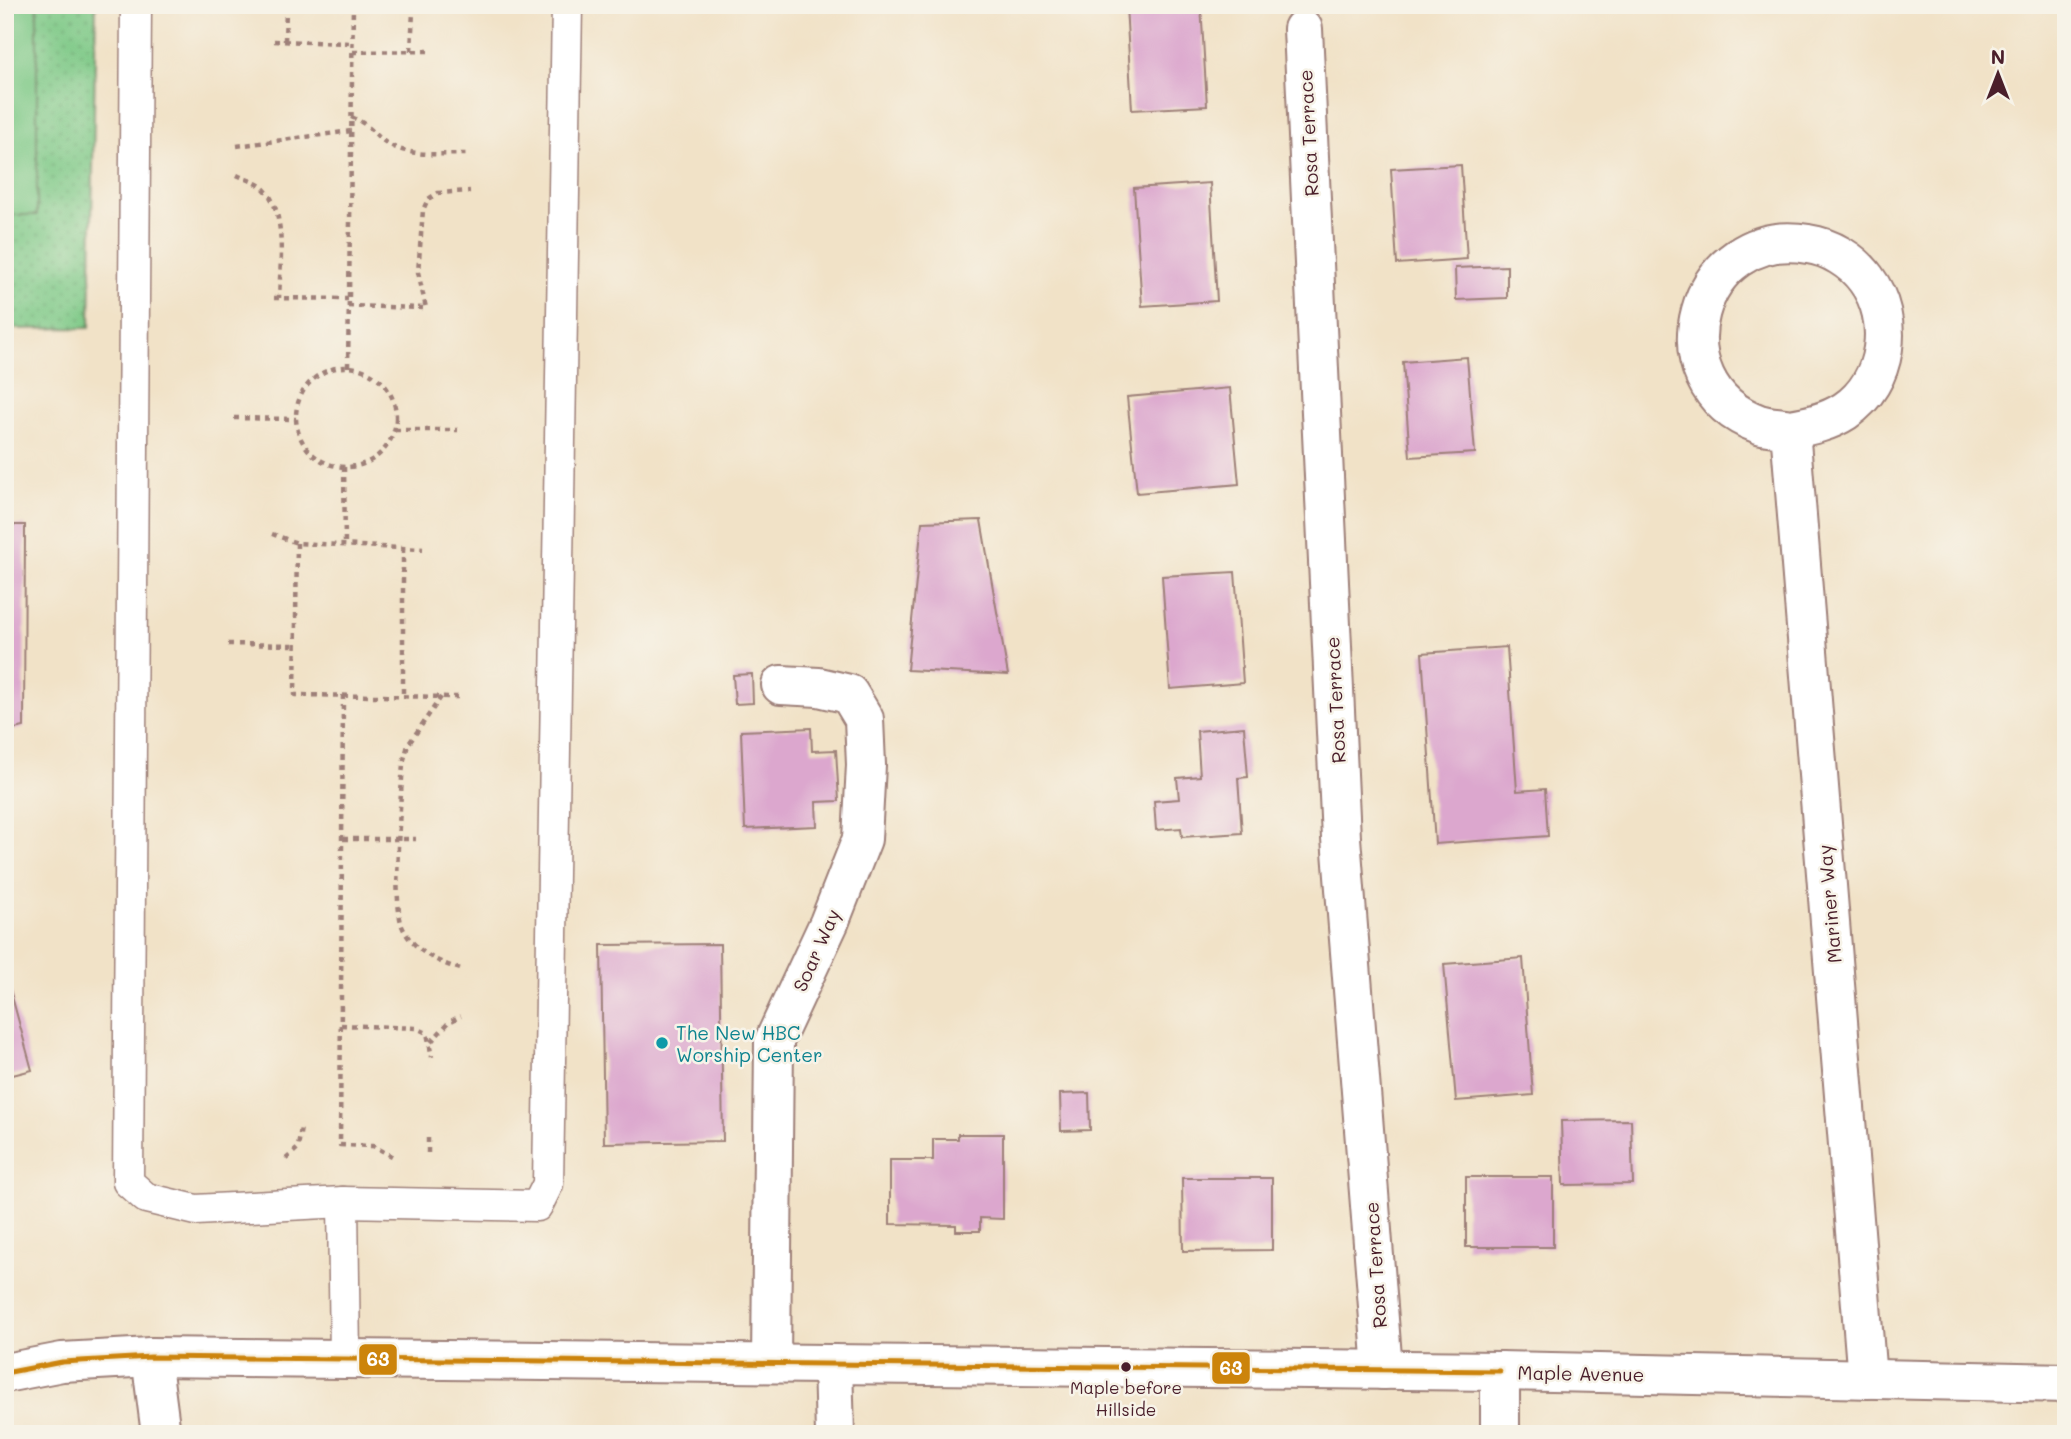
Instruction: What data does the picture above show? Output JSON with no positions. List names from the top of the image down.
{
  "streets": {
    "street": [
      "Rosa Terrace",
      "Mariner Way",
      "Soar Way",
      "Maple Avenue"
    ]
  },
  "crossings": [
    ["Rosa Terrace", "Maple Avenue"],
    ["Mariner Way", "Maple Avenue"],
    ["Soar Way", "Maple Avenue"]
  ],
  "places": ["The New HBC Worship Center", "Maple before Hillside"],
  "lines": ["transit line 63"],
  "north": "top"
}
